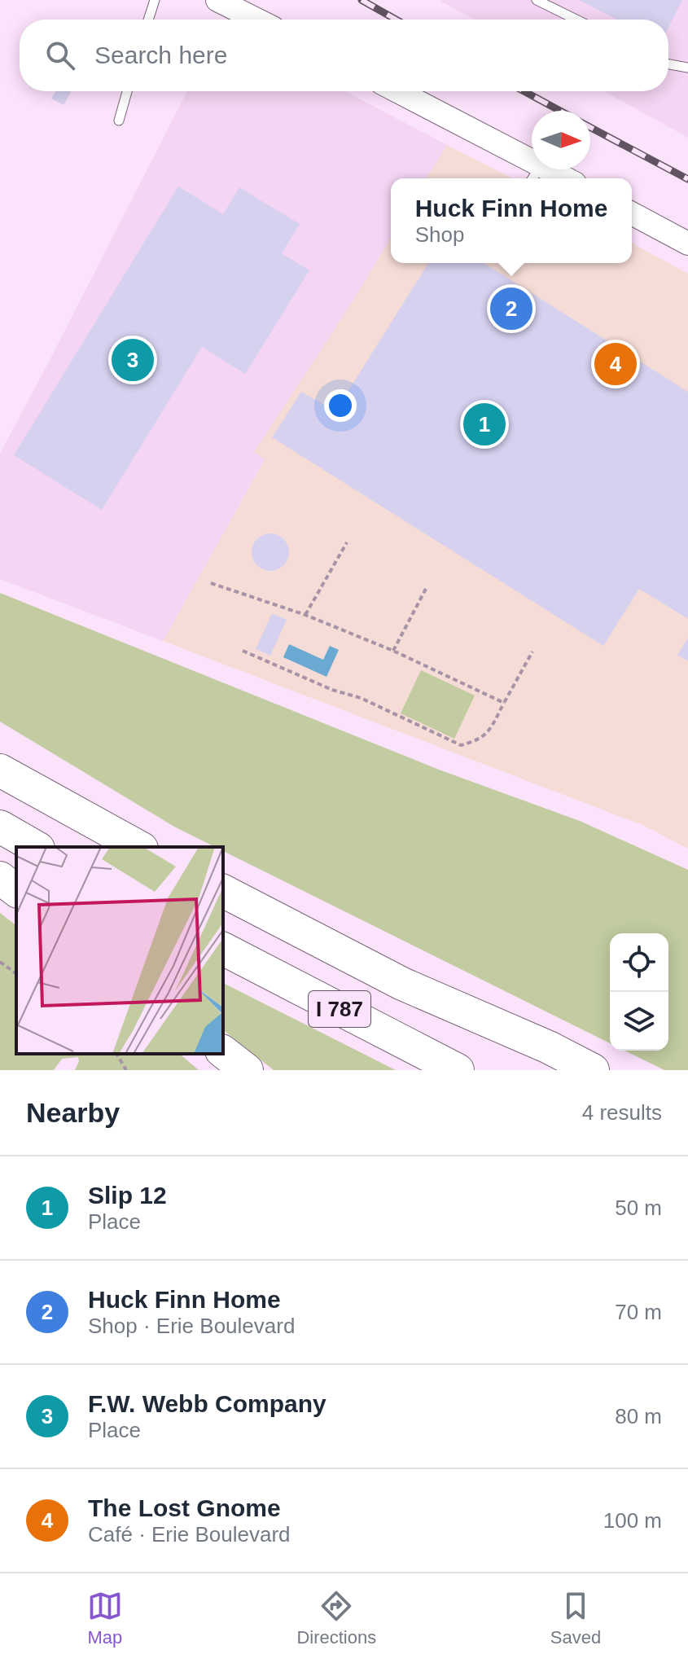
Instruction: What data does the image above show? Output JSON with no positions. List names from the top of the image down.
{
  "streets": {
    "highway": ["I 787"]
  },
  "north": "right",
  "page": {
    "search": "Search here",
    "popup": ["Huck Finn Home", "Shop"],
    "pins": [
      "2",
      "3",
      "4",
      "1"
    ],
    "heading": ["Nearby", "4 results"],
    "list": [
      {
        "mark": "1",
        "name": "Slip 12",
        "note": "Place",
        "value": "50 m"
      },
      {
        "mark": "2",
        "name": "Huck Finn Home",
        "note": "Shop · Erie Boulevard",
        "value": "70 m"
      },
      {
        "mark": "3",
        "name": "F.W. Webb Company",
        "note": "Place",
        "value": "80 m"
      },
      {
        "mark": "4",
        "name": "The Lost Gnome",
        "note": "Café · Erie Boulevard",
        "value": "100 m"
      }
    ],
    "nav": ["Map", "Directions", "Saved"]
  }
}
